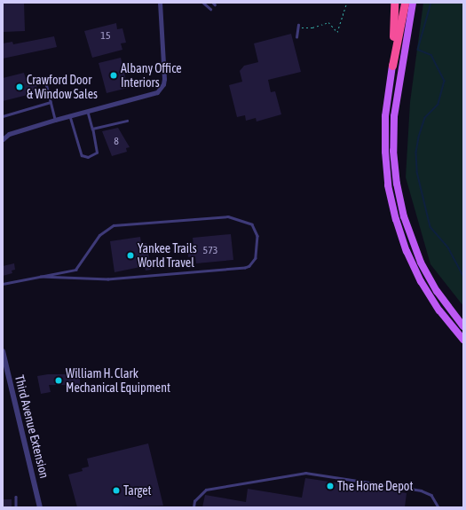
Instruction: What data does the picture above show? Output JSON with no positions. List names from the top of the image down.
{
  "streets": {
    "street": ["Third Avenue Extension"]
  },
  "places": [
    "Albany Office Interiors",
    "Crawford Door & Window Sales",
    "Yankee Trails World Travel",
    "William H. Clark Mechanical Equipment",
    "The Home Depot",
    "Target"
  ],
  "house_numbers": ["15", "8", "573"]
}
